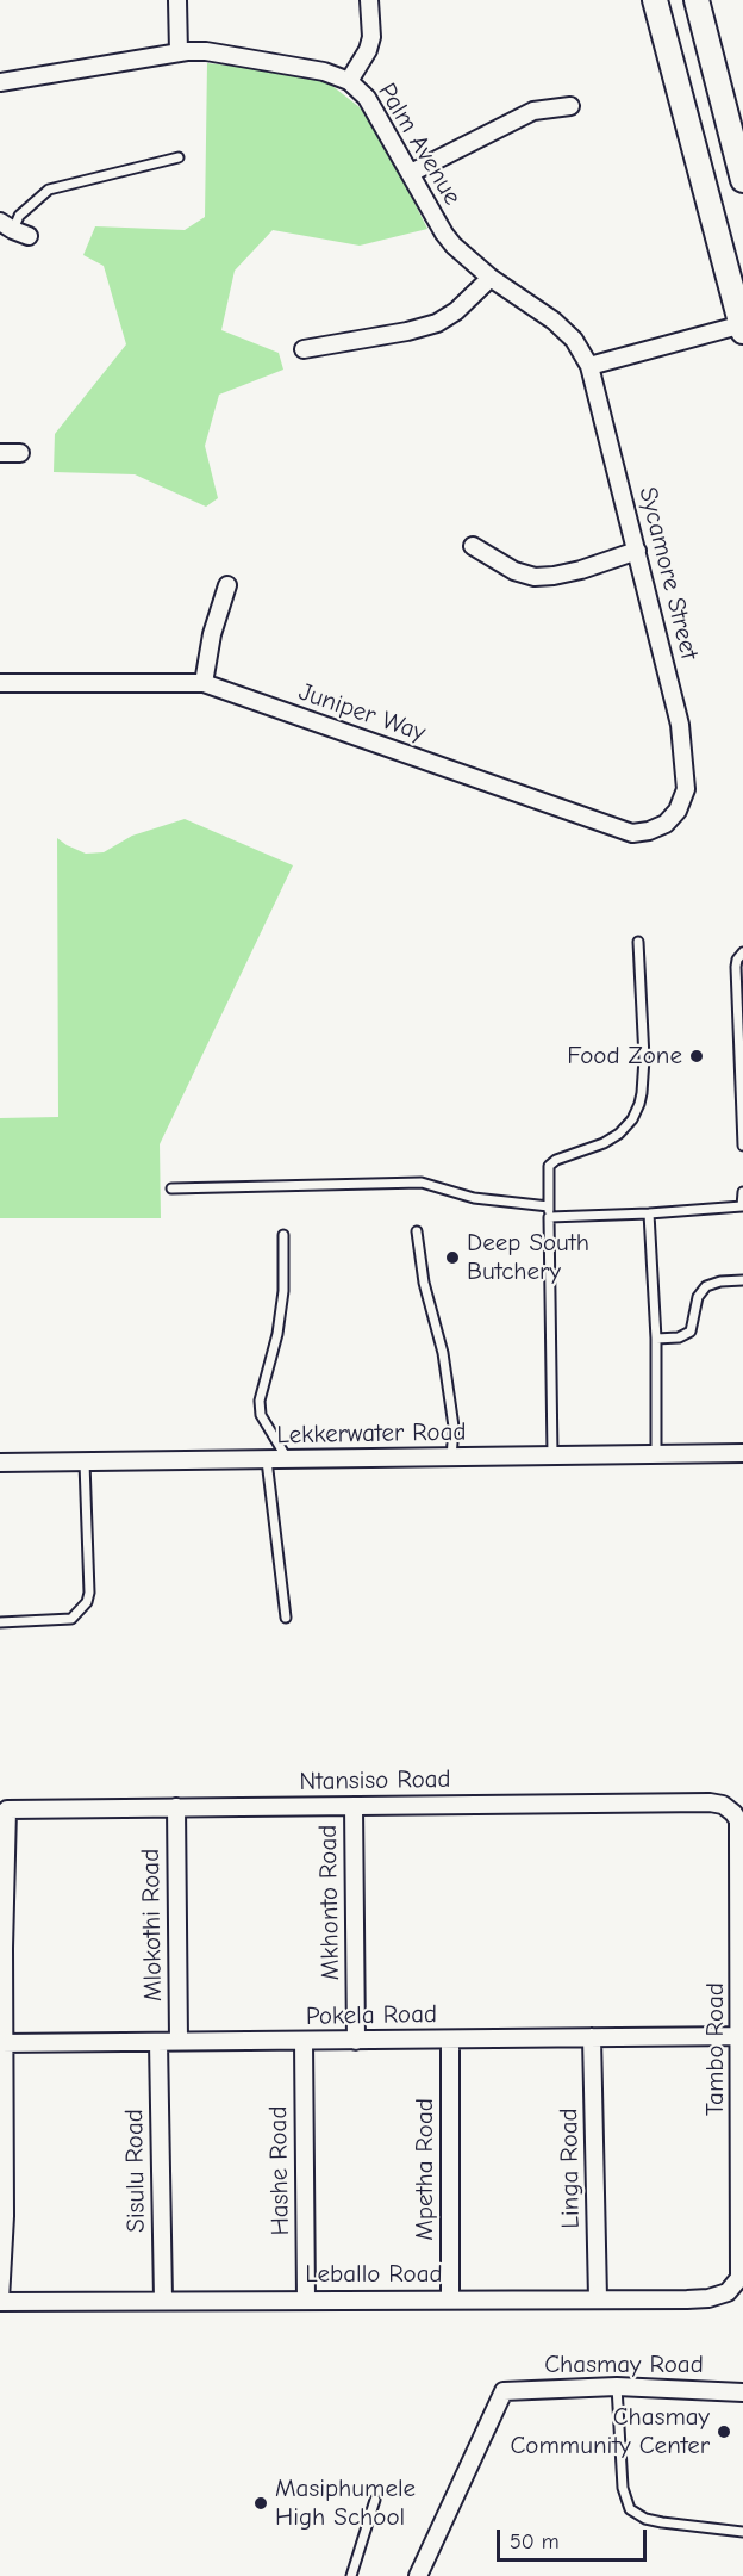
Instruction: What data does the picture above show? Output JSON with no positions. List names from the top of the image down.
{
  "streets": {
    "street": [
      "Palm Avenue",
      "Sycamore Street",
      "Juniper Way",
      "Lekkerwater Road",
      "Ntansiso Road",
      "Mkhonto Road",
      "Mlokothi Road",
      "Pokela Road",
      "Tambo Road",
      "Linga Road",
      "Mpetha Road",
      "Sisulu Road",
      "Hashe Road",
      "Leballo Road",
      "Chasmay Road"
    ]
  },
  "crossings": [
    ["Palm Avenue", "Sycamore Street"],
    ["Sycamore Street", "Juniper Way"],
    ["Ntansiso Road", "Mkhonto Road"],
    ["Ntansiso Road", "Mlokothi Road"],
    ["Ntansiso Road", "Tambo Road"],
    ["Mkhonto Road", "Pokela Road"],
    ["Mlokothi Road", "Pokela Road"],
    ["Pokela Road", "Tambo Road"],
    ["Pokela Road", "Linga Road"],
    ["Pokela Road", "Mpetha Road"],
    ["Pokela Road", "Sisulu Road"],
    ["Pokela Road", "Hashe Road"],
    ["Tambo Road", "Leballo Road"],
    ["Linga Road", "Leballo Road"],
    ["Mpetha Road", "Leballo Road"],
    ["Sisulu Road", "Leballo Road"],
    ["Hashe Road", "Leballo Road"]
  ],
  "places": [
    "Food Zone",
    "Deep South Butchery",
    "Chasmay Community Center",
    "Masiphumele High School"
  ],
  "scale_bar": "50 m"
}
